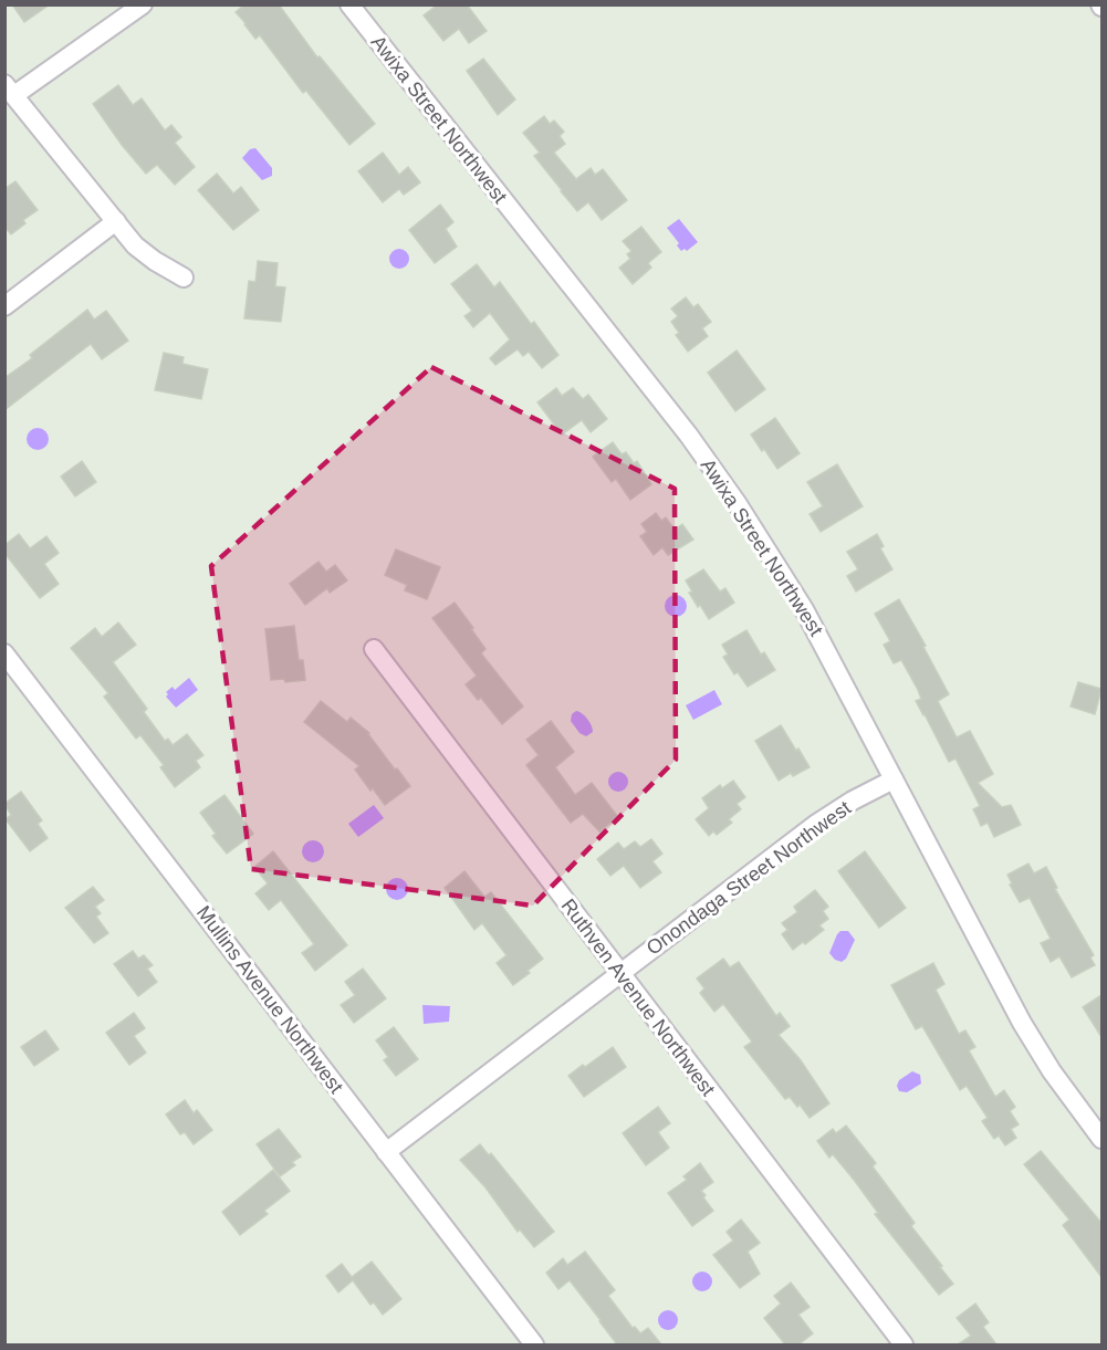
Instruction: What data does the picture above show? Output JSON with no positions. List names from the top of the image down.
{
  "streets": {
    "street": [
      "Awixa Street Northwest",
      "Onondaga Street Northwest",
      "Ruthven Avenue Northwest",
      "Mullins Avenue Northwest"
    ]
  },
  "crossings": [
    ["Awixa Street Northwest", "Onondaga Street Northwest"],
    ["Onondaga Street Northwest", "Ruthven Avenue Northwest"],
    ["Onondaga Street Northwest", "Mullins Avenue Northwest"]
  ]
}
